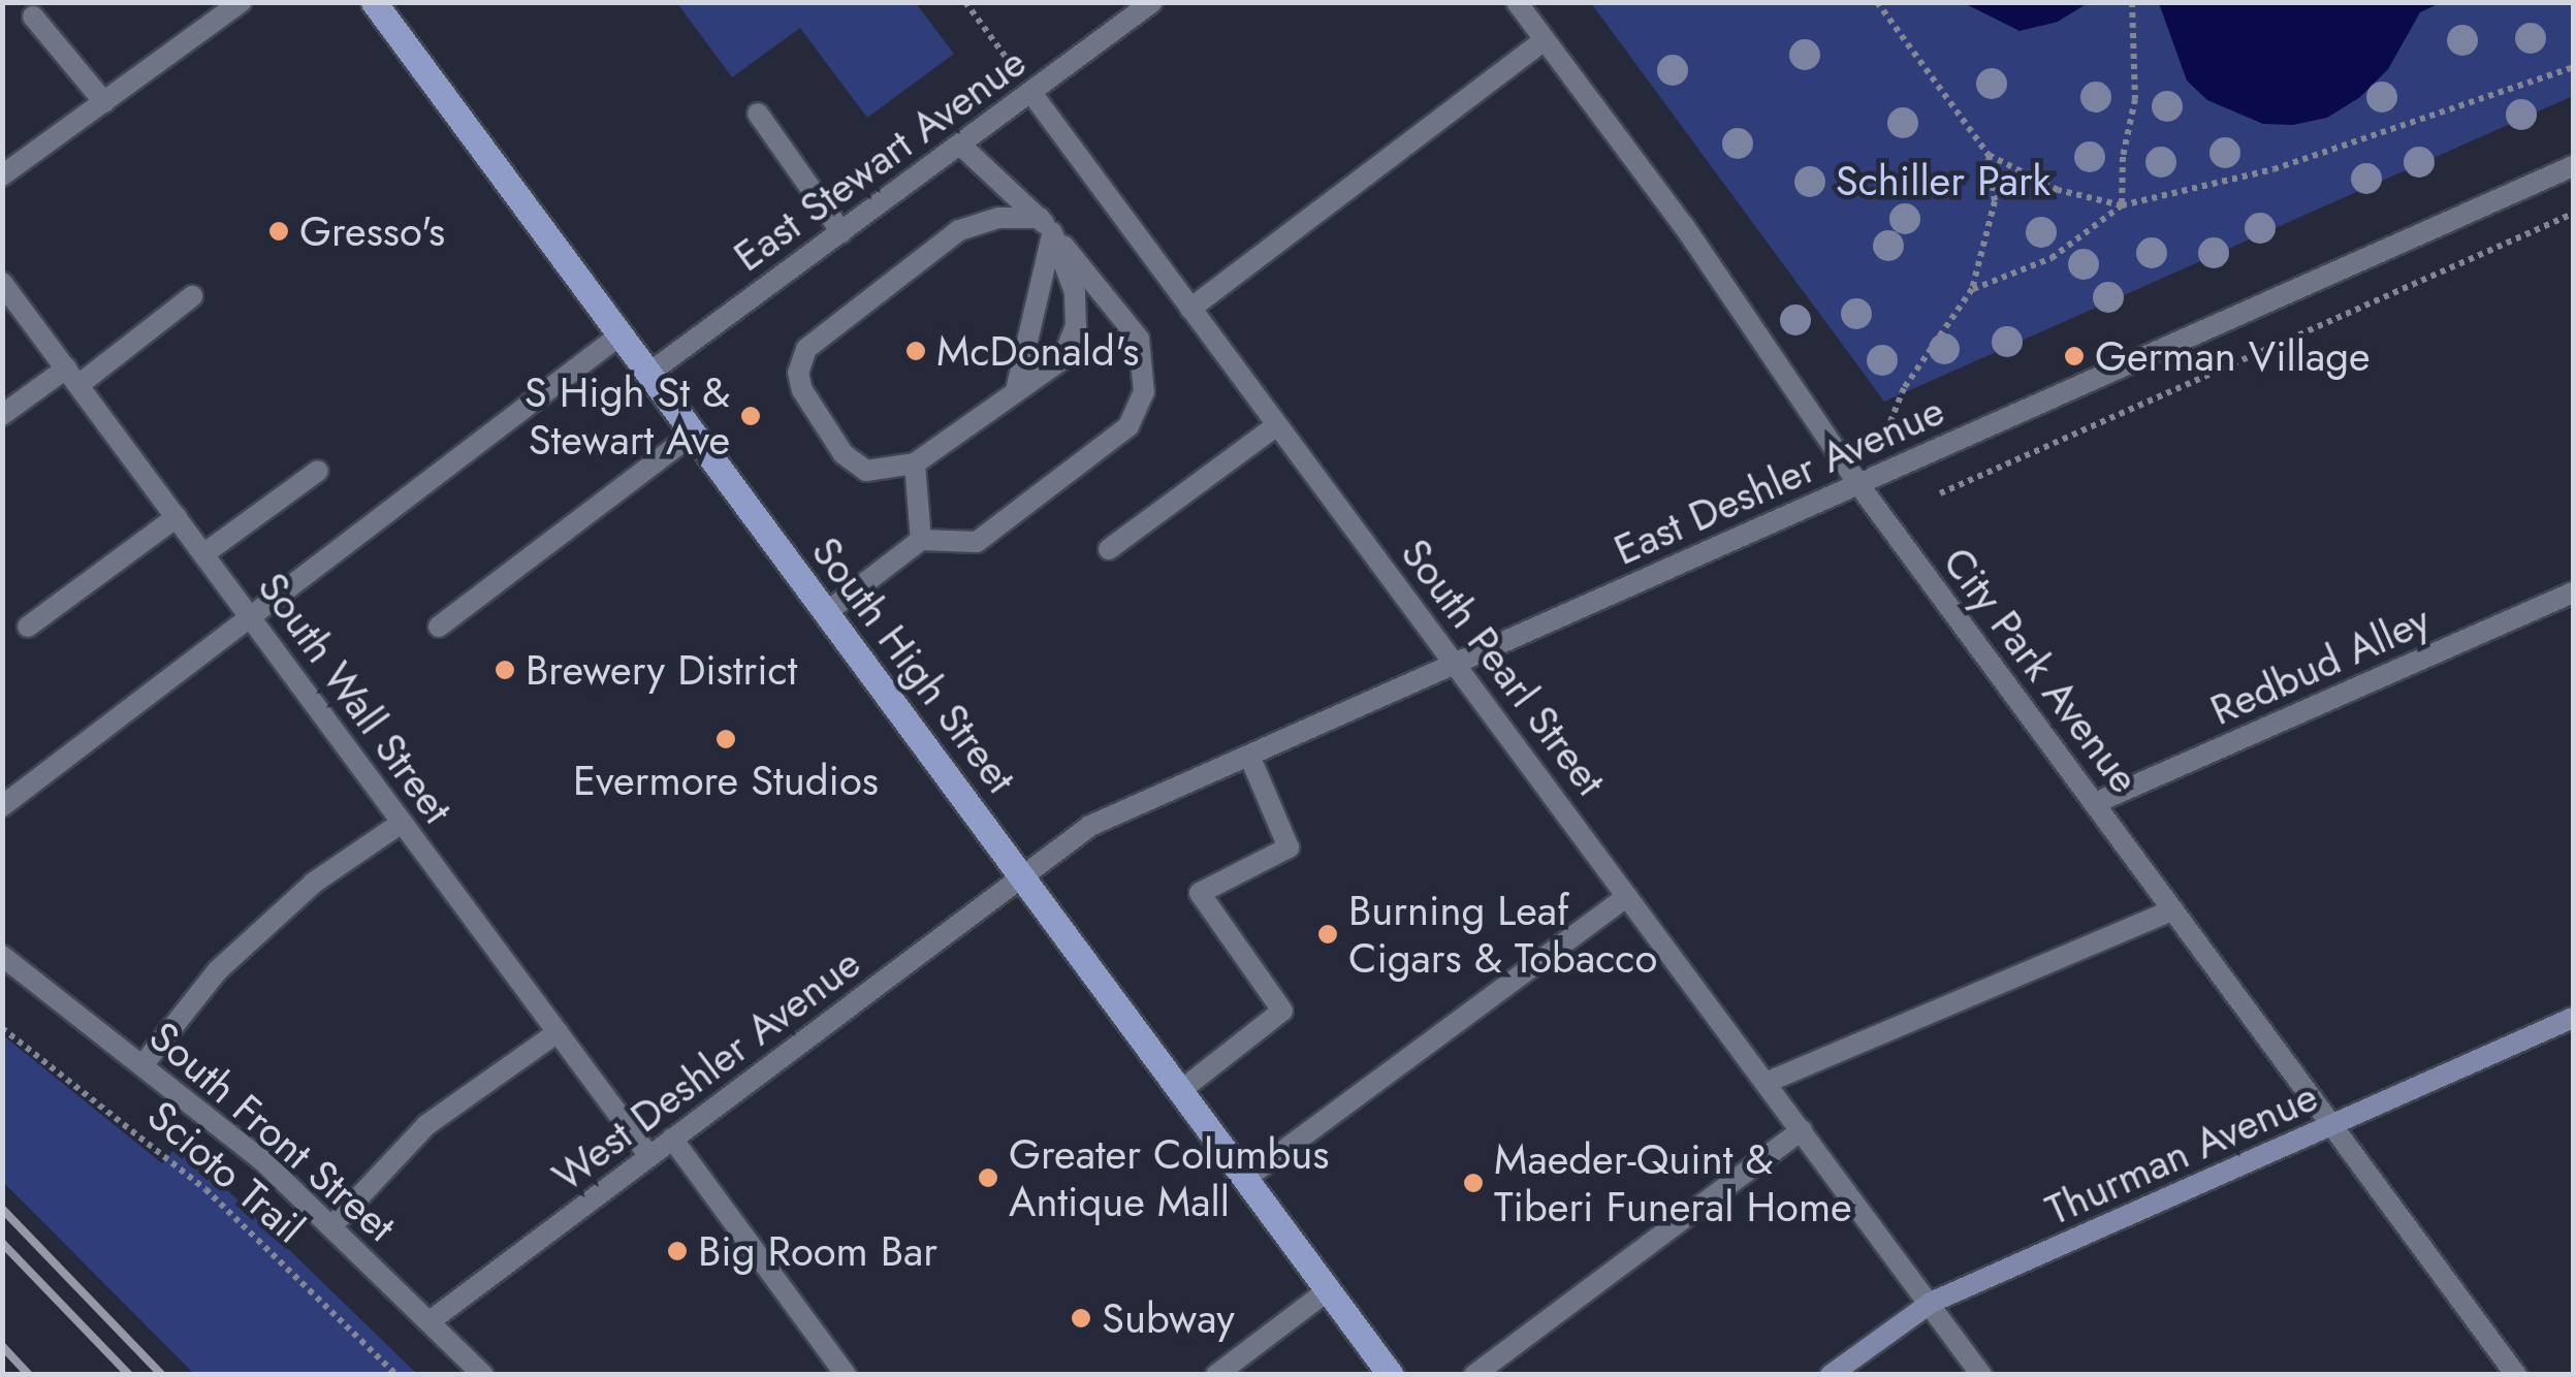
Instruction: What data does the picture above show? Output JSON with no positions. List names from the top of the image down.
{
  "streets": {
    "main road": ["South High Street"],
    "street": [
      "East Stewart Avenue",
      "East Deshler Avenue",
      "Redbud Alley",
      "South Pearl Street",
      "City Park Avenue",
      "South Wall Street",
      "West Deshler Avenue",
      "South Front Street",
      "Thurman Avenue"
    ],
    "path": ["Scioto Trail"]
  },
  "crossings": [
    ["East Stewart Avenue", "South High Street"],
    ["East Stewart Avenue", "South Pearl Street"],
    ["East Deshler Avenue", "South High Street"],
    ["East Deshler Avenue", "South Pearl Street"],
    ["East Deshler Avenue", "City Park Avenue"],
    ["East Deshler Avenue", "West Deshler Avenue"],
    ["South High Street", "West Deshler Avenue"],
    ["Redbud Alley", "City Park Avenue"],
    ["South Pearl Street", "Thurman Avenue"],
    ["City Park Avenue", "Thurman Avenue"],
    ["South Wall Street", "West Deshler Avenue"],
    ["West Deshler Avenue", "South Front Street"]
  ],
  "parks": ["Schiller Park"],
  "places": [
    "Gresso's",
    "McDonald's",
    "German Village",
    "S High St & Stewart Ave",
    "Brewery District",
    "Evermore Studios",
    "Burning Leaf Cigars & Tobacco",
    "Greater Columbus Antique Mall",
    "Maeder-Quint & Tiberi Funeral Home",
    "Big Room Bar",
    "Subway"
  ]
}
